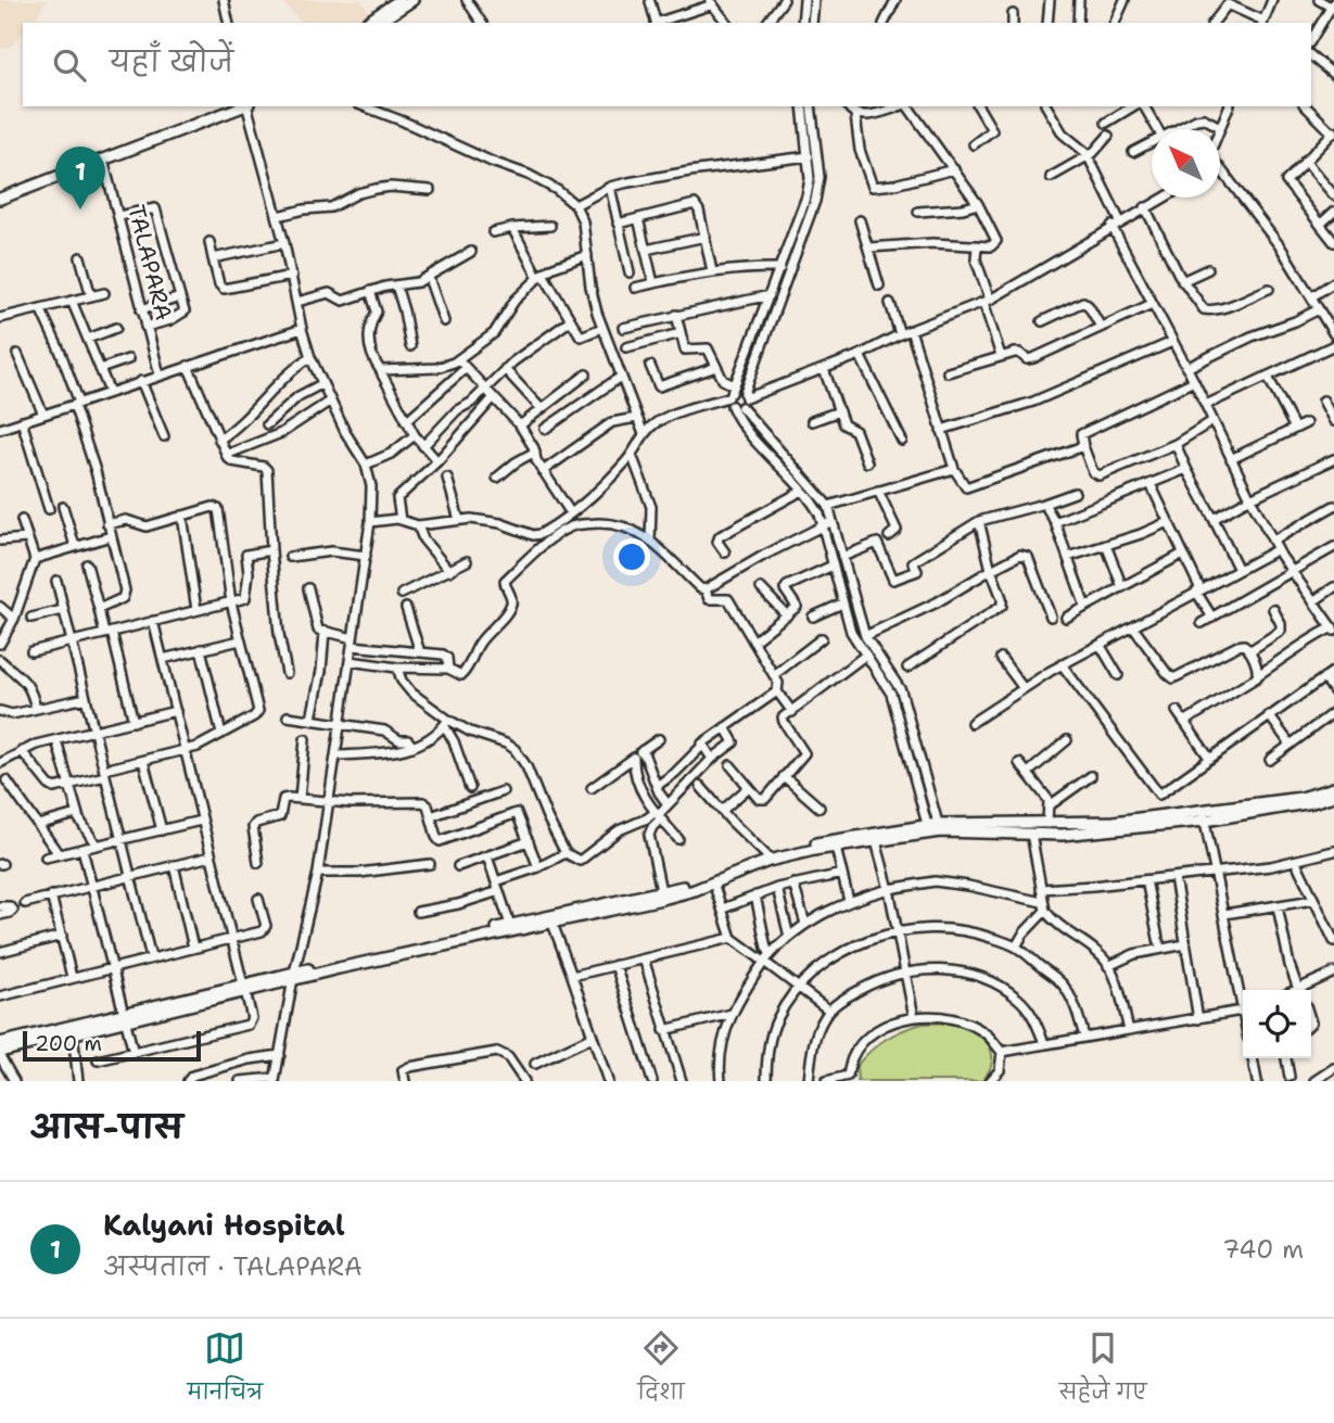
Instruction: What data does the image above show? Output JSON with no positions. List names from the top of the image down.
{
  "streets": {
    "street": ["TALAPARA"]
  },
  "scale_bar": "200 m",
  "north": "top left",
  "page": {
    "search": "यहाँ खोजें",
    "pins": "1",
    "scale": "200 m",
    "heading": "आस-पास",
    "list": [
      {
        "mark": "1",
        "name": "Kalyani Hospital",
        "note": "अस्पताल · TALAPARA",
        "value": "740 m"
      }
    ],
    "nav": ["मानचित्र", "दिशा", "सहेजे गए"]
  }
}
